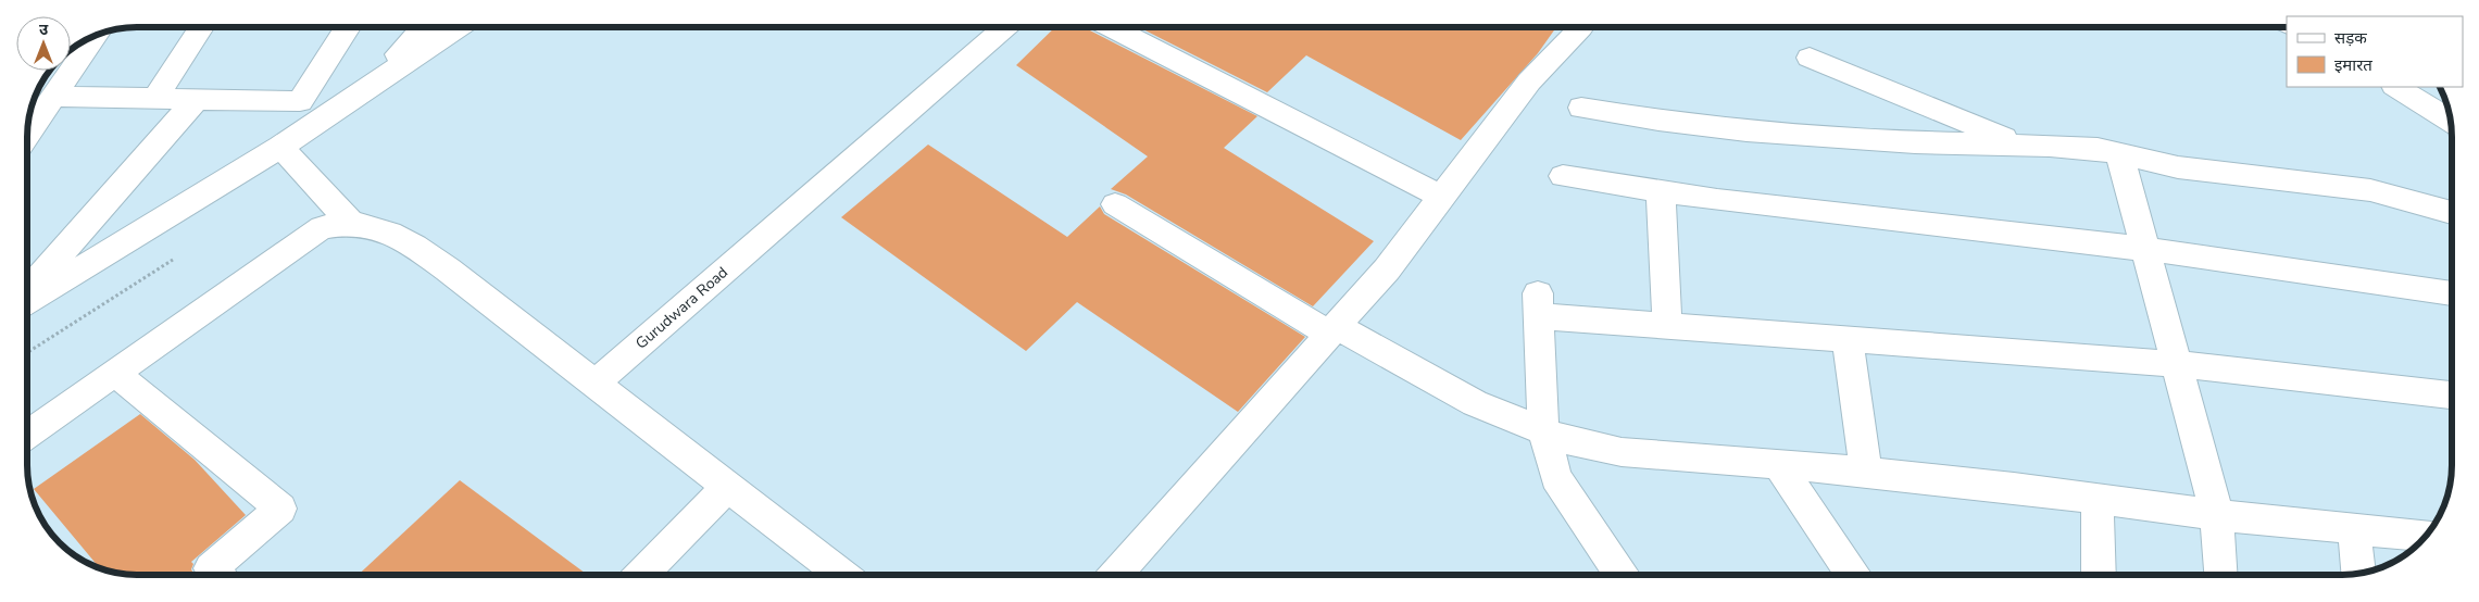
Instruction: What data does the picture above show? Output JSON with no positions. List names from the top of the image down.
{
  "streets": {
    "street": ["Gurudwara Road"]
  },
  "legend": ["सड़क", "इमारत"],
  "north": "top"
}
